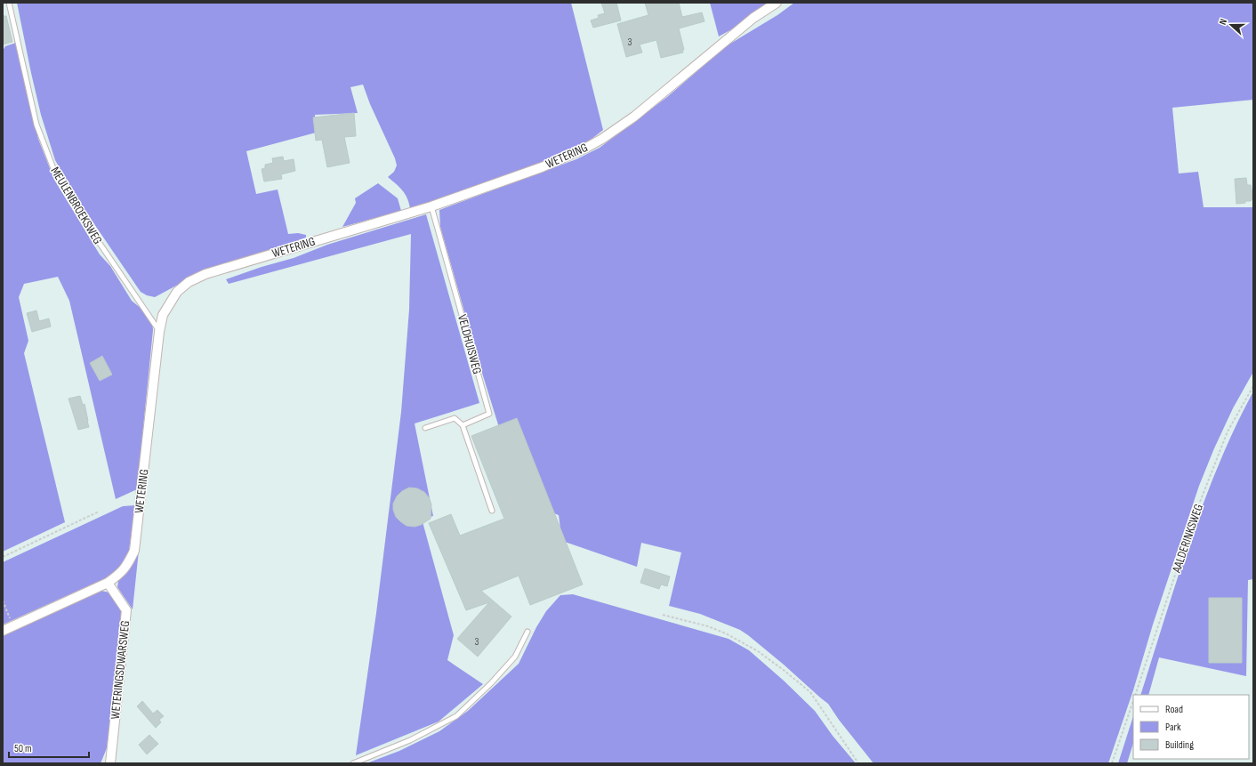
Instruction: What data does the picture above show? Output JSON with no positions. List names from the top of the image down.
{
  "streets": {
    "street": ["WETERING", "WETERINGSDWARSWEG"],
    "lane": ["MEULENBROEKSWEG", "VELDHUISWEG"],
    "path": ["AALDERINKSWEG"]
  },
  "crossings": [
    ["WETERING", "MEULENBROEKSWEG"],
    ["WETERING", "VELDHUISWEG"],
    ["WETERING", "WETERINGSDWARSWEG"]
  ],
  "house_numbers": ["3", "3"],
  "legend": ["Road", "Park", "Building"],
  "scale_bar": "50 m",
  "north": "left"
}
